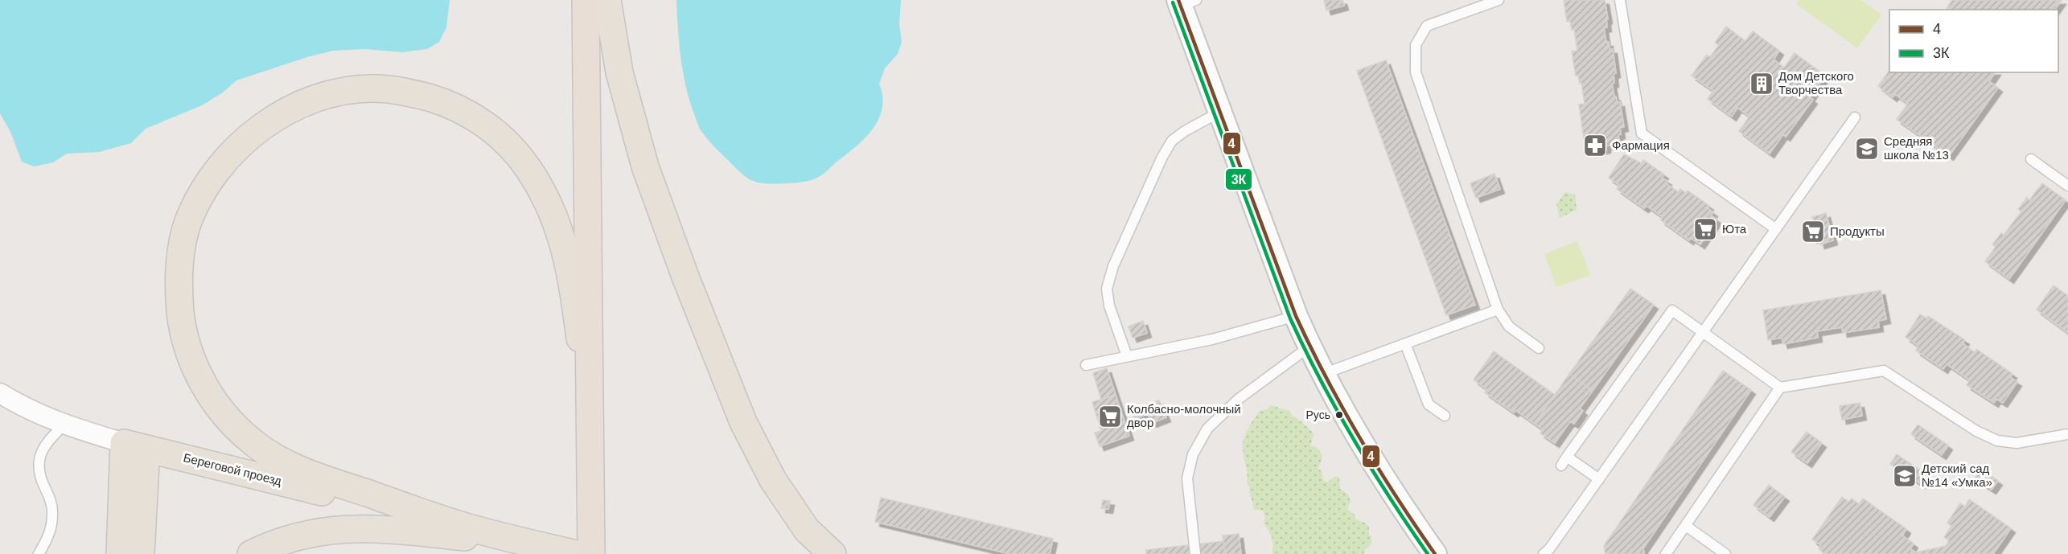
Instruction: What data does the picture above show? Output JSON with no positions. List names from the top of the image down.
{
  "streets": {
    "main road": ["Береговой проезд"]
  },
  "places": {
    "building": ["Дом Детского Творчества"],
    "pharmacy": ["Фармация"],
    "school or university": ["Средняя школа №13", "Детский сад №14 «Умка»"],
    "supermarket": ["Юта", "Продукты", "Колбасно-молочный двор"],
    "other": ["Русь"]
  },
  "lines": ["transit line 4", "transit line 3К"],
  "legend": ["4", "3К"]
}
